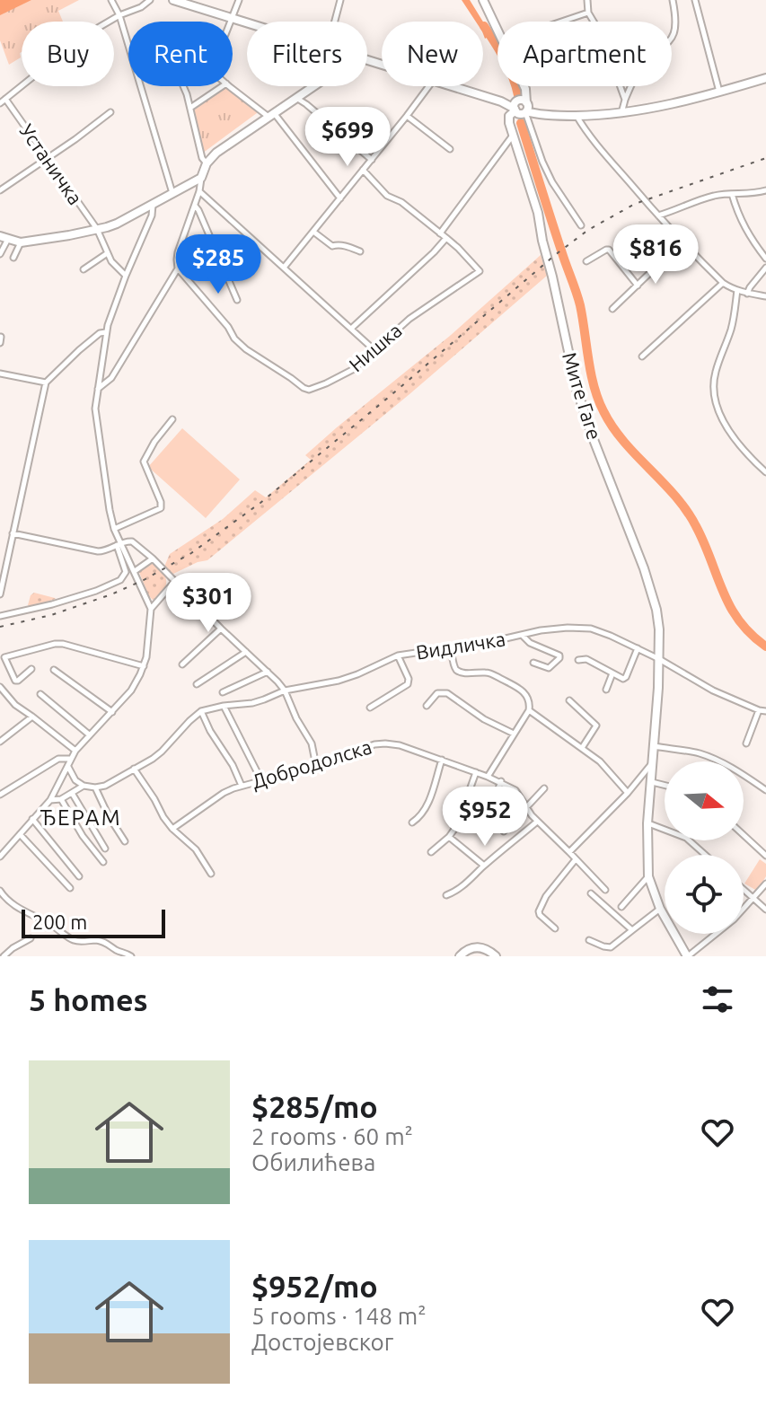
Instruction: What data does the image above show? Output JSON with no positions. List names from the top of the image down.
{
  "streets": {
    "main road": ["Мите Гаге"],
    "street": [
      "Устаничка",
      "Нишка",
      "Видличка",
      "Добродолска"
    ]
  },
  "crossings": [
    ["Мите Гаге", "Видличка"]
  ],
  "districts": ["ЂЕРАМ"],
  "scale_bar": "200 m",
  "north": "right",
  "page": {
    "chip": [
      "Buy",
      "Rent",
      "Filters",
      "New",
      "Apartment"
    ],
    "price": [
      "$699",
      "$816",
      "$285",
      "$301",
      "$952"
    ],
    "scale": "200 m",
    "heading": "5 homes",
    "list": [
      {
        "name": "$285/mo",
        "note": "2 rooms · 60 m² · Обилићева"
      },
      {
        "name": "$952/mo",
        "note": "5 rooms · 148 m² · Достојевског"
      }
    ]
  }
}
